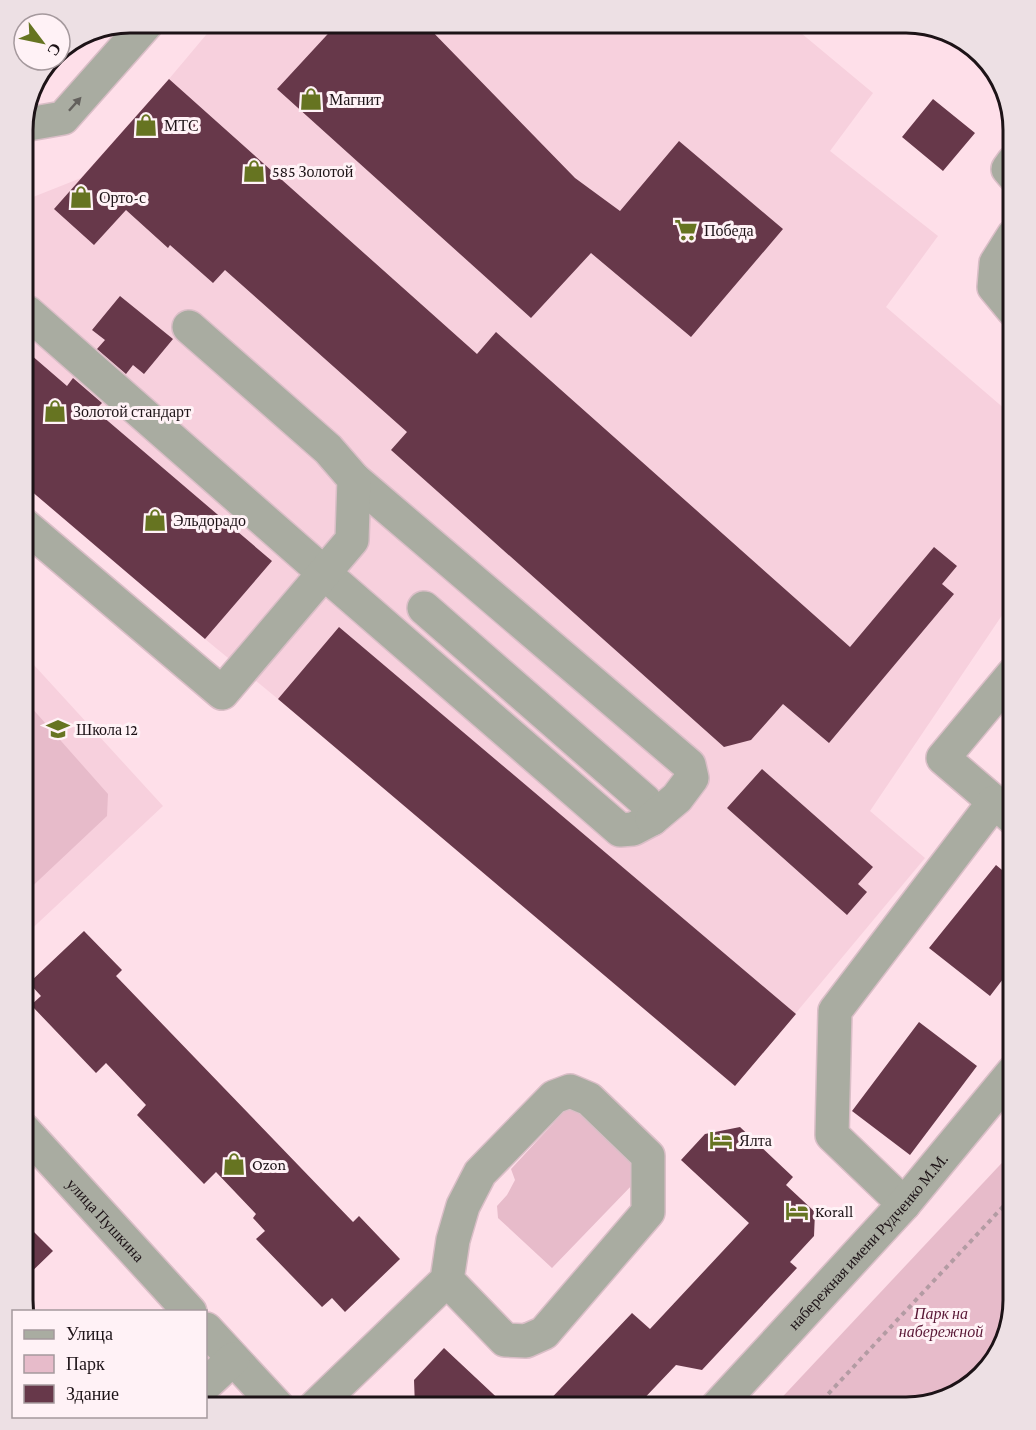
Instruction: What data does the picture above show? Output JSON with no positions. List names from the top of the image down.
{
  "streets": {
    "street": ["улица Пушкина", "набережная имени Рудченко М.М."]
  },
  "parks": ["Парк на набережной"],
  "places": {
    "shop": [
      "Магнит",
      "МТС",
      "585 Золотой",
      "Орто-с",
      "Золотой стандарт",
      "Эльдорадо",
      "Ozon"
    ],
    "supermarket": ["Победа"],
    "school or university": ["Школа 12"],
    "hotel": ["Ялта", "Korall"]
  },
  "legend": ["Улица", "Парк", "Здание"],
  "north": "bottom right"
}
